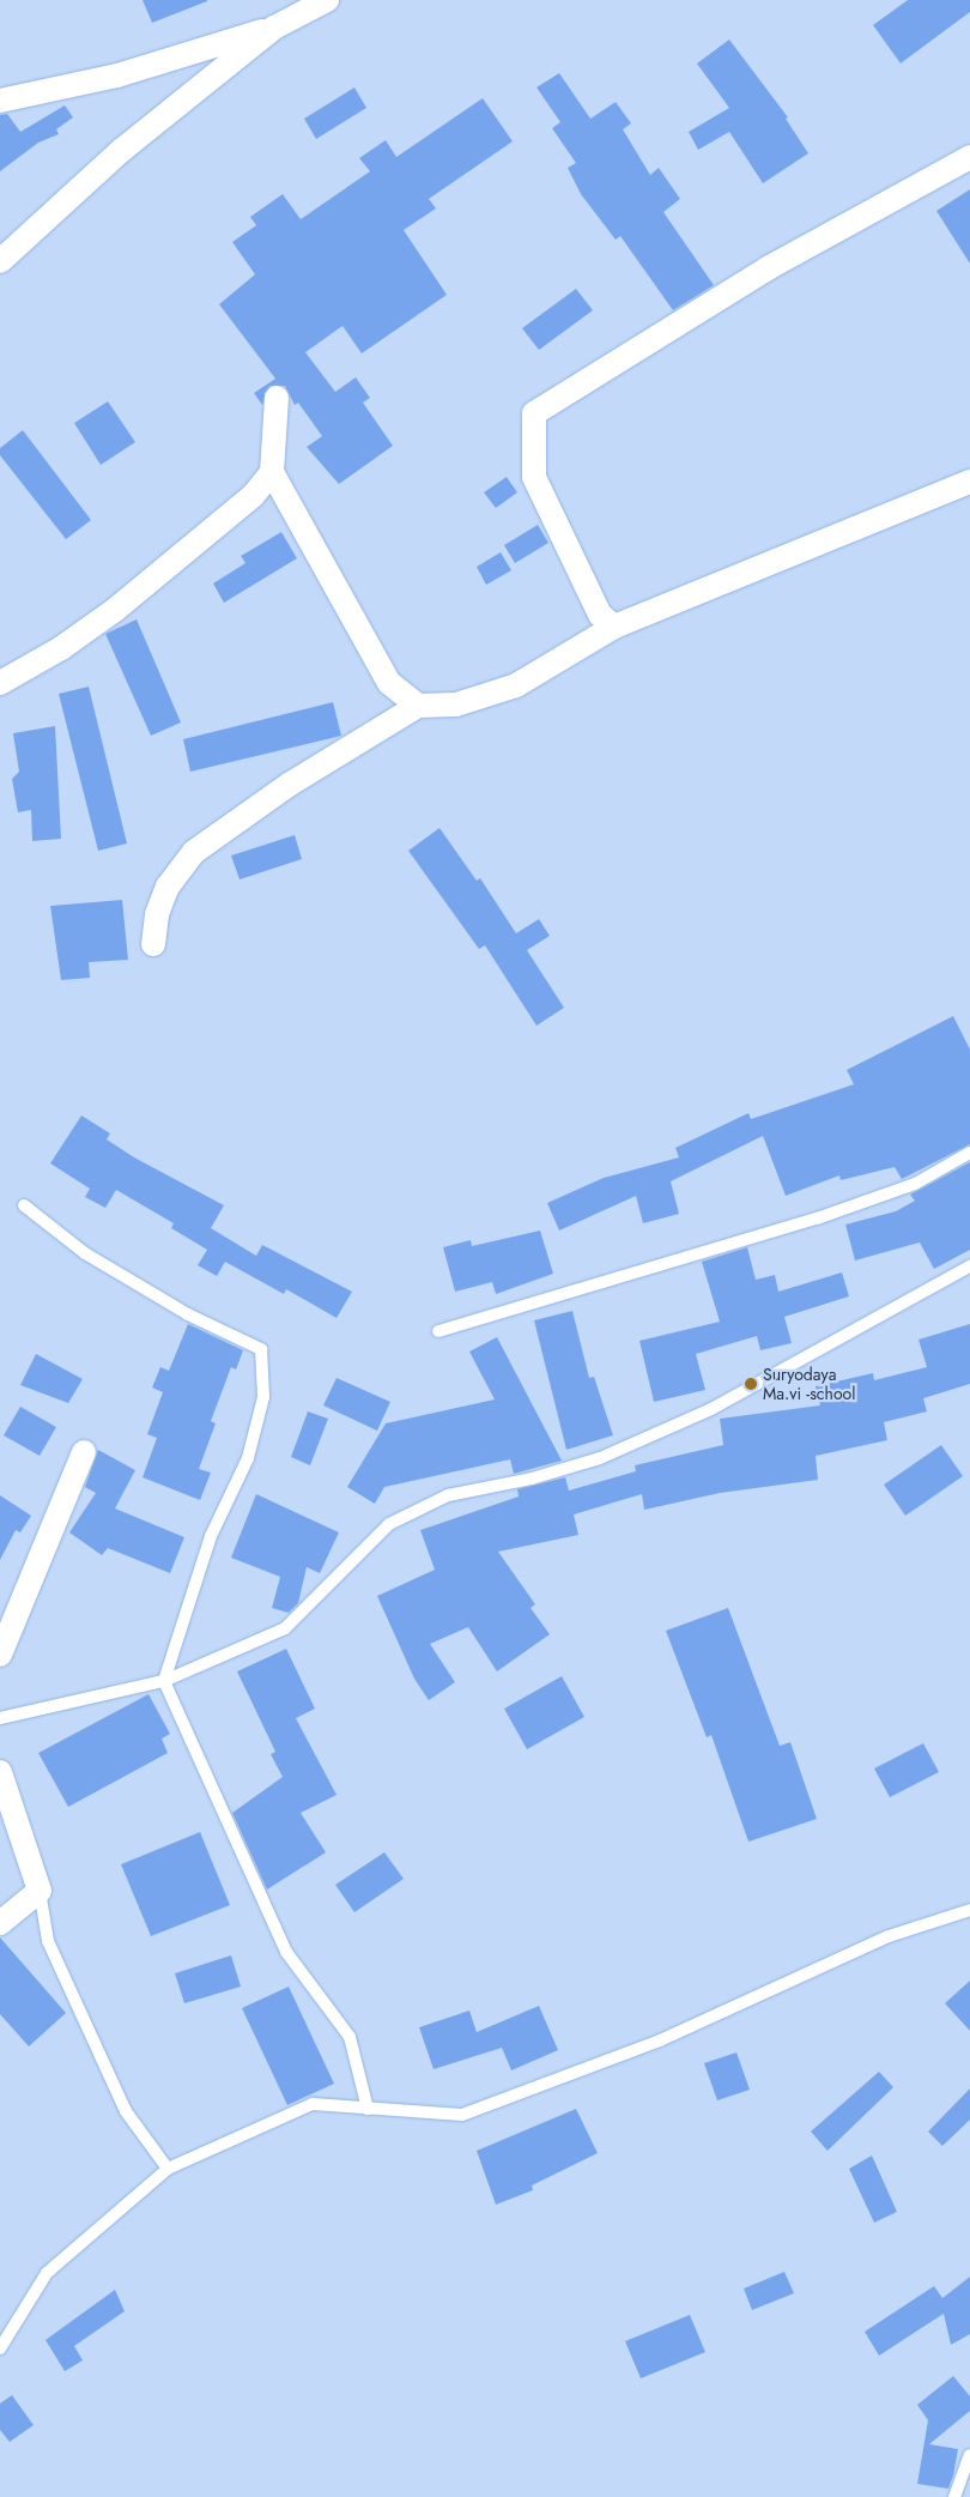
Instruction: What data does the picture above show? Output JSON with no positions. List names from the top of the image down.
{
  "places": ["Suryodaya Ma.vi -school"]
}
